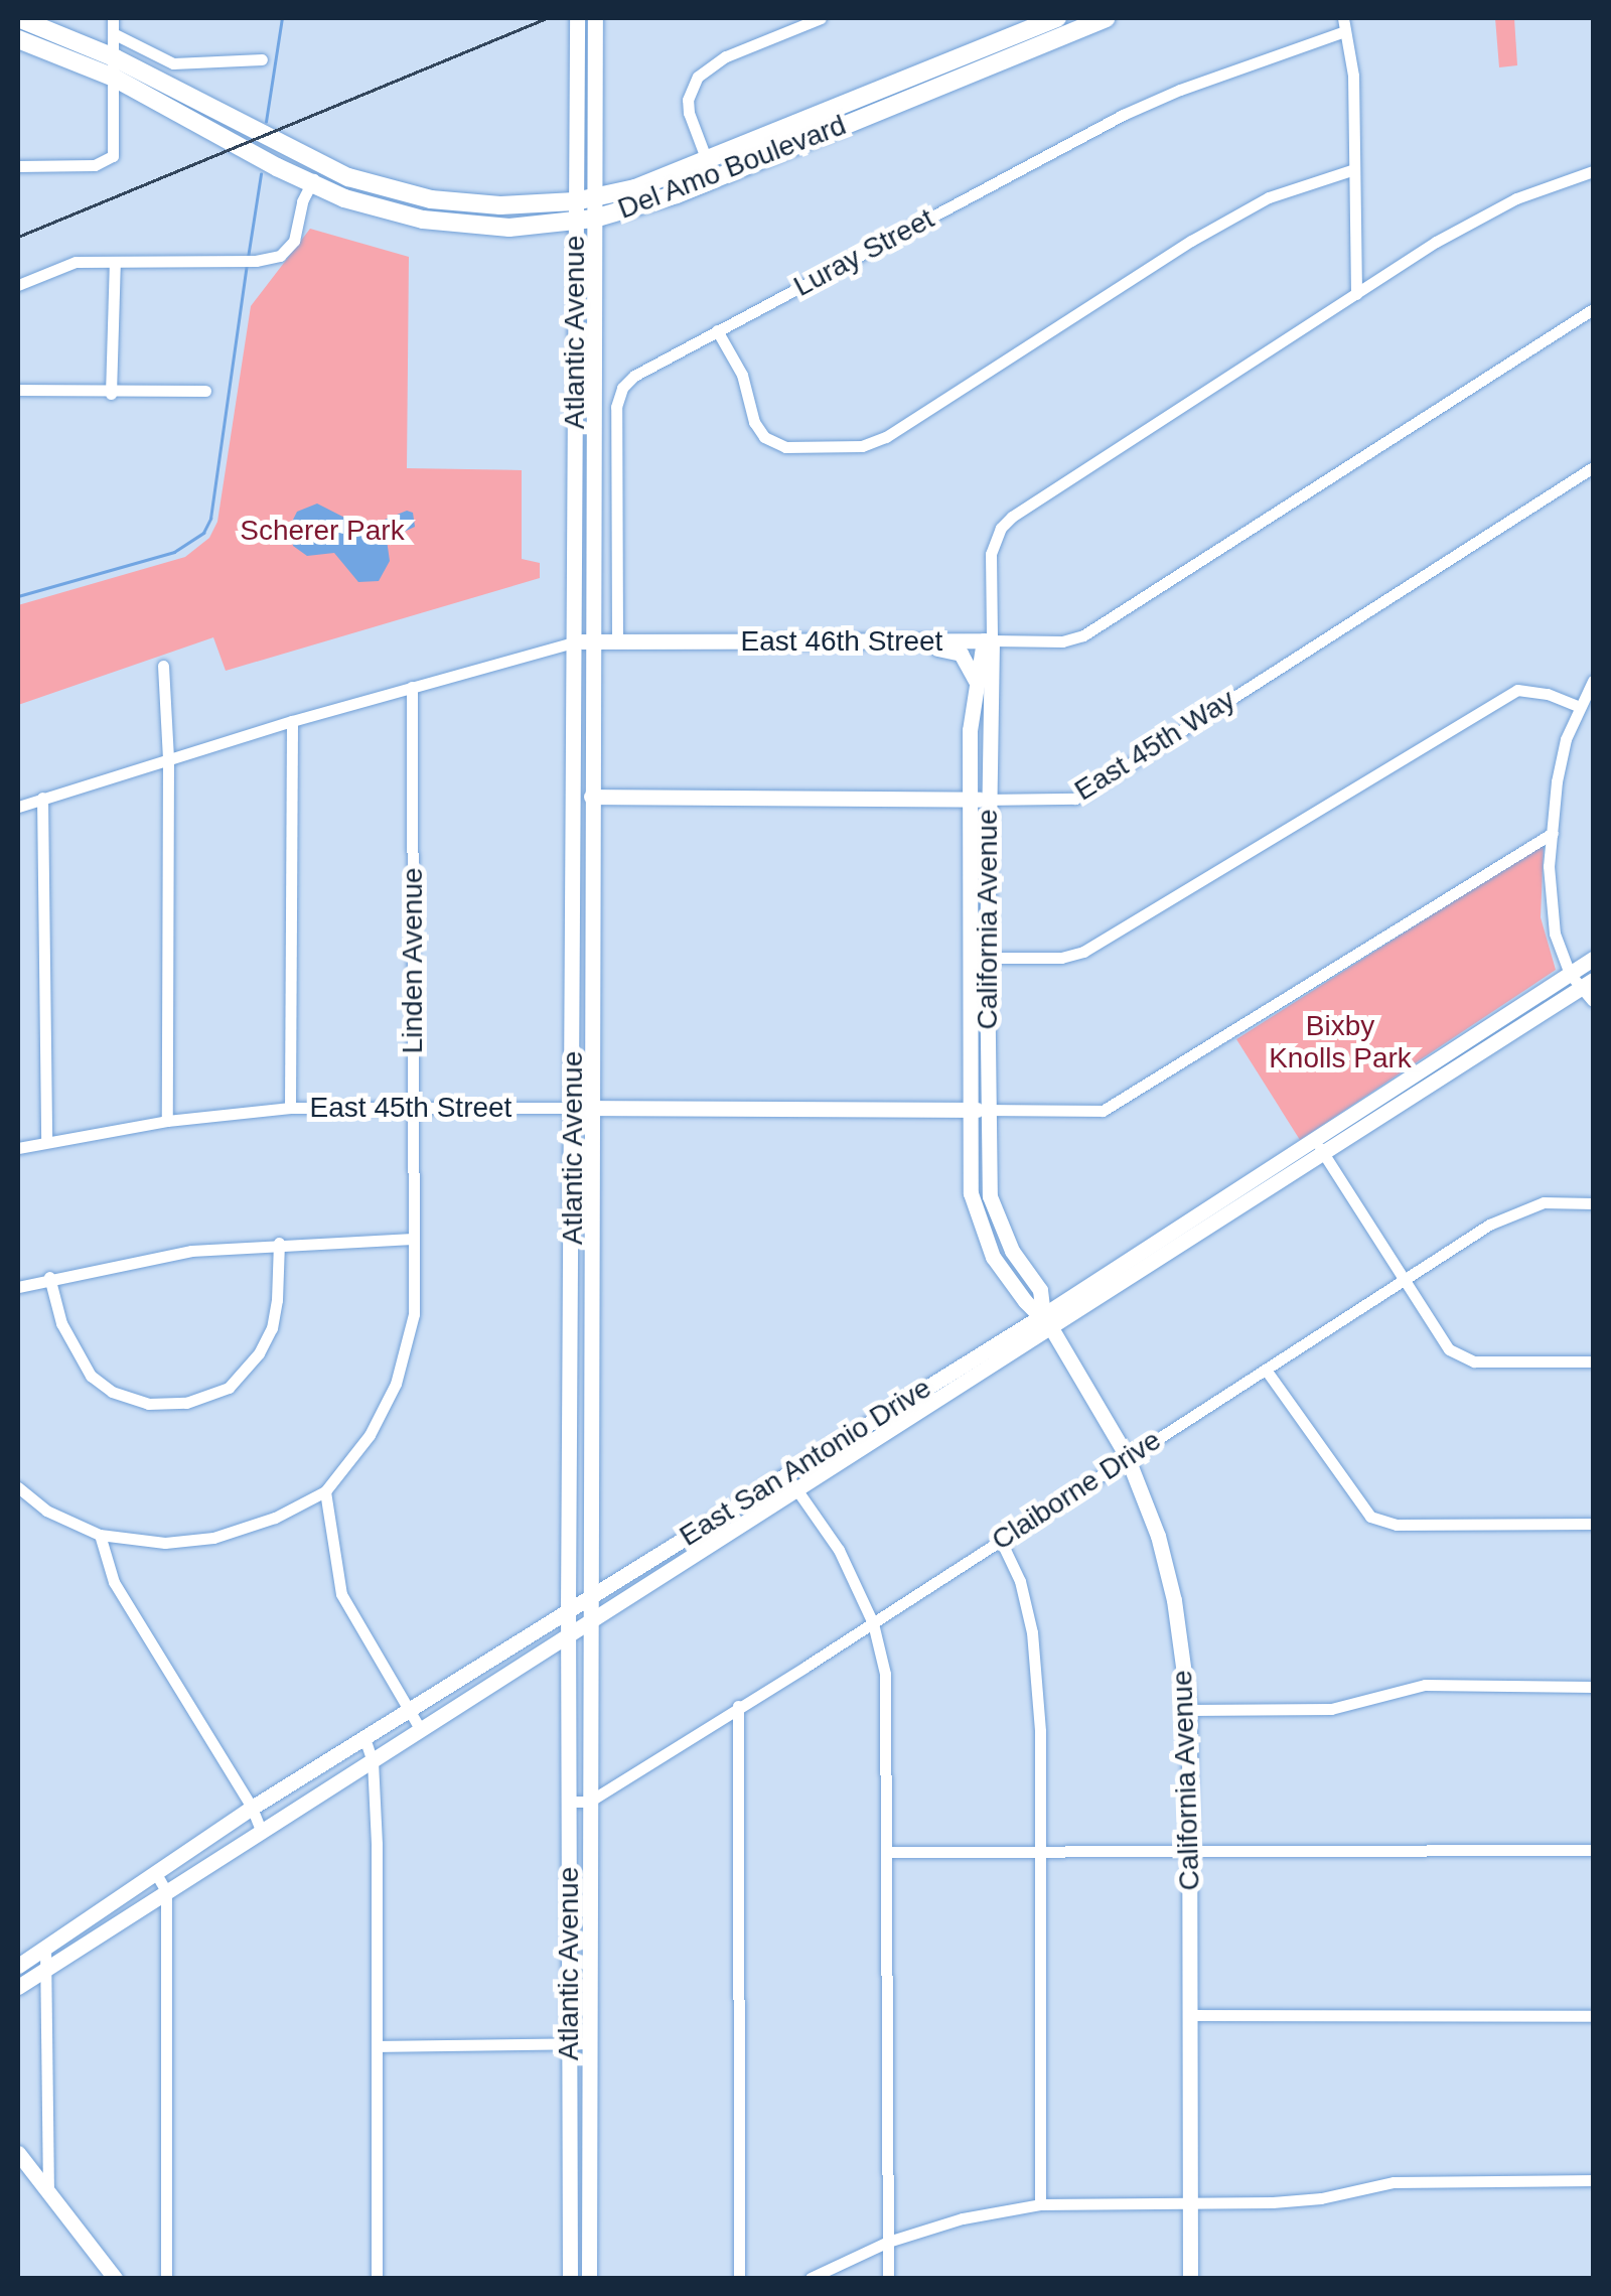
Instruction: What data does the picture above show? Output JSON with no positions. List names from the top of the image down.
{
  "streets": {
    "main road": [
      "Del Amo Boulevard",
      "Atlantic Avenue",
      "East 46th Street",
      "East 45th Way",
      "California Avenue",
      "East 45th Street",
      "East San Antonio Drive"
    ],
    "street": ["Luray Street", "Linden Avenue", "Claiborne Drive"]
  },
  "crossings": [
    ["Del Amo Boulevard", "Atlantic Avenue"],
    ["Luray Street", "East 46th Street"],
    ["Atlantic Avenue", "East 46th Street"],
    ["Atlantic Avenue", "East 45th Way"],
    ["Atlantic Avenue", "East 45th Street"],
    ["Atlantic Avenue", "East San Antonio Drive"],
    ["Atlantic Avenue", "Claiborne Drive"],
    ["East 46th Street", "California Avenue"],
    ["East 46th Street", "Linden Avenue"],
    ["East 45th Way", "California Avenue"],
    ["California Avenue", "East 45th Street"],
    ["California Avenue", "East San Antonio Drive"],
    ["California Avenue", "Claiborne Drive"],
    ["Linden Avenue", "East 45th Street"]
  ],
  "parks": ["Scherer Park", "Bixby Knolls Park"]
}
